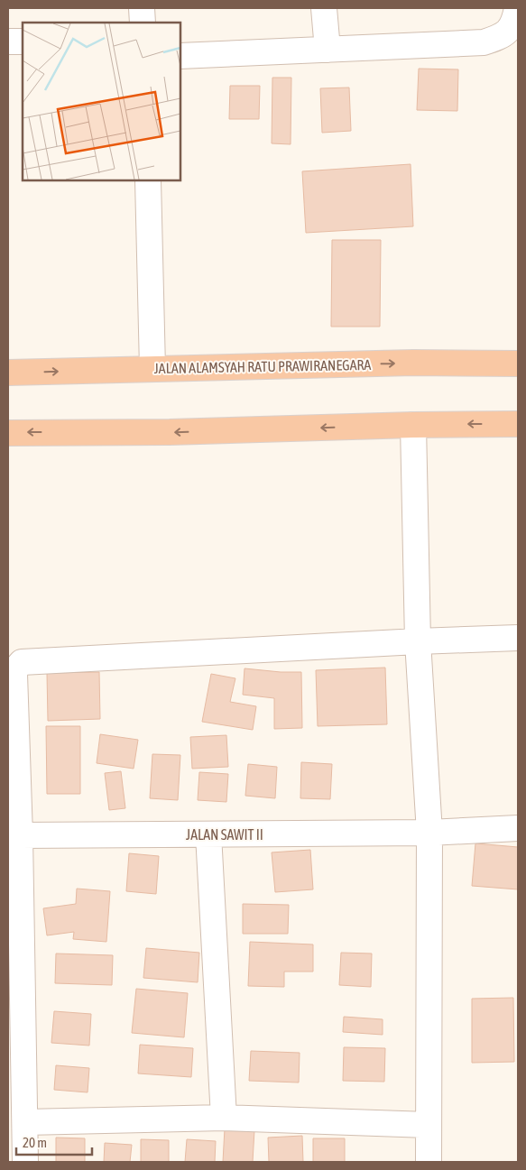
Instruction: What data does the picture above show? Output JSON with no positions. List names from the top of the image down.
{
  "streets": {
    "highway": ["JALAN ALAMSYAH RATU PRAWIRANEGARA"],
    "street": ["JALAN SAWIT II"]
  },
  "scale_bar": "20 m"
}
